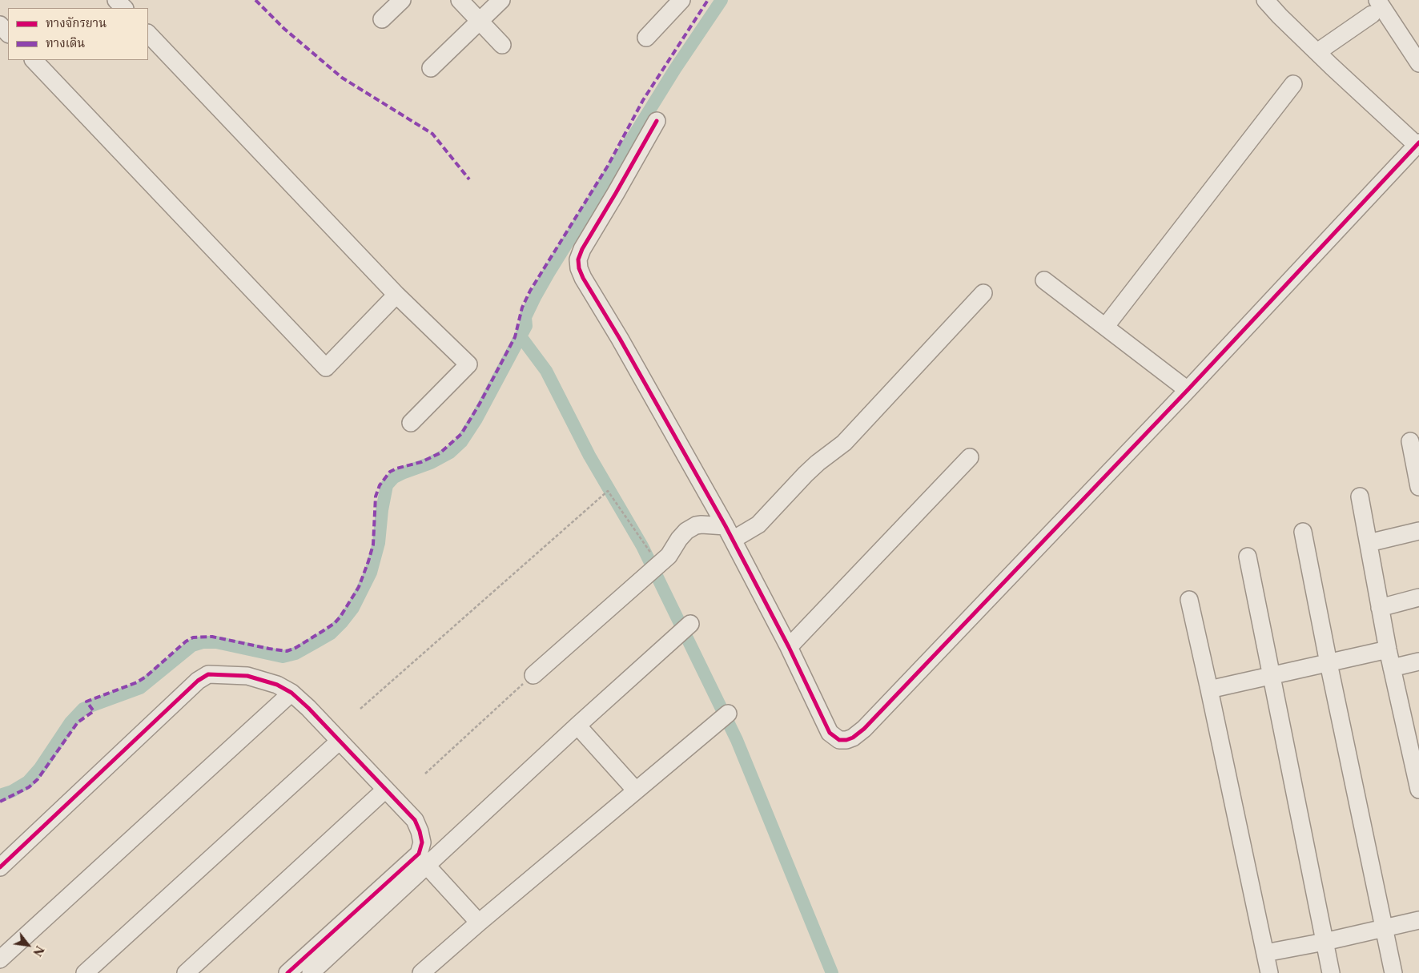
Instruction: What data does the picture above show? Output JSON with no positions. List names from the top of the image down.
{
  "legend": ["ทางจักรยาน", "ทางเดิน"],
  "north": "bottom right"
}
